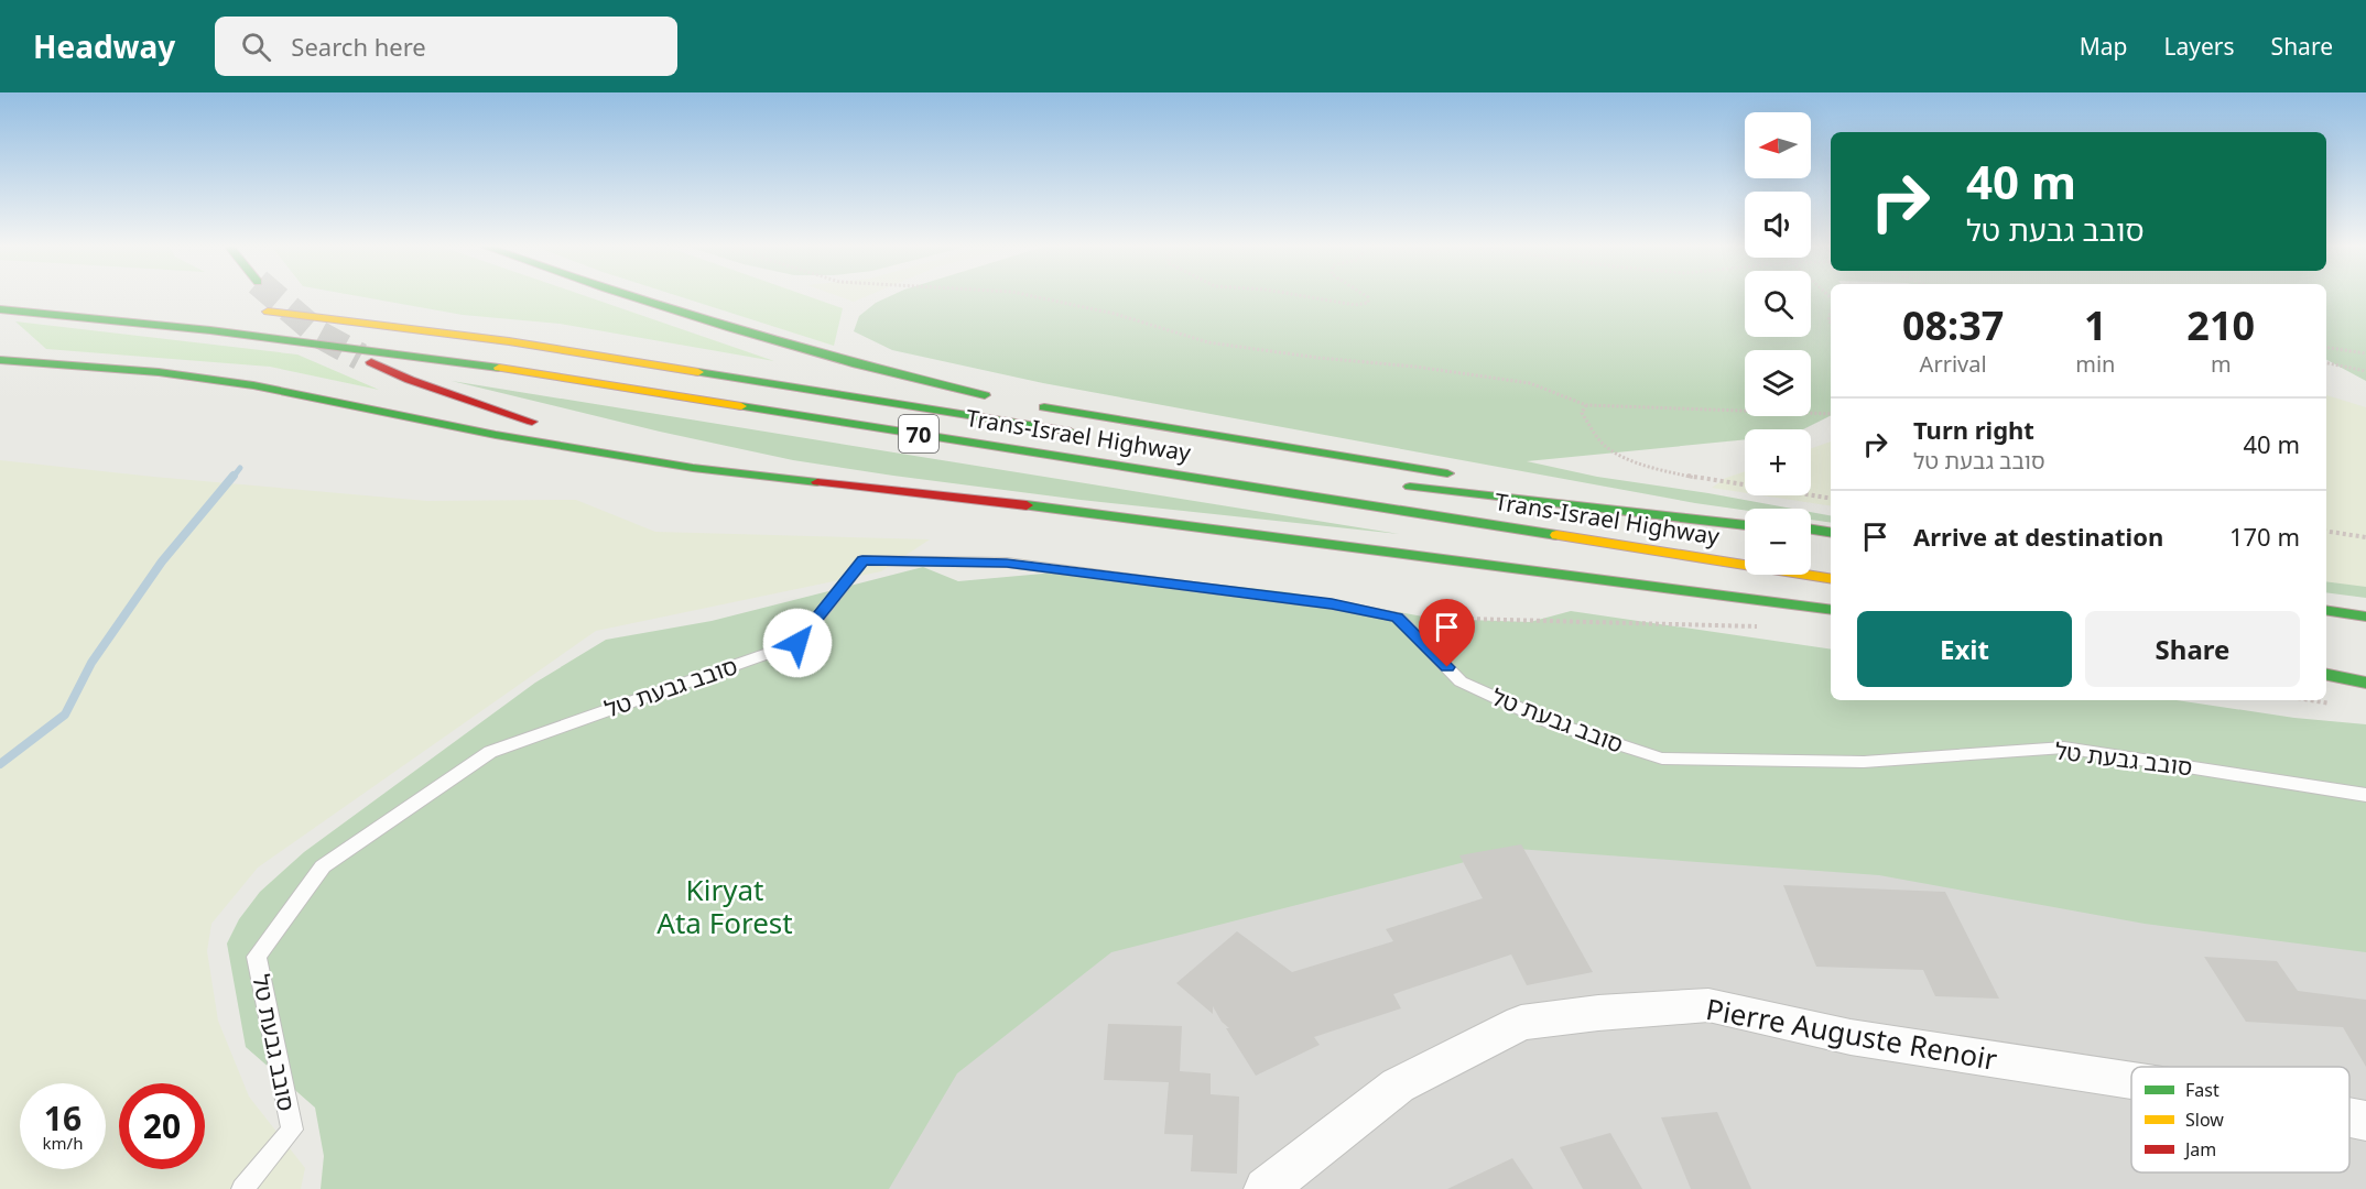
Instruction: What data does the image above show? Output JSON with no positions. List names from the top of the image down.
{
  "streets": {
    "highway": ["70", "Trans-Israel Highway"],
    "street": ["Pierre Auguste Renoir"],
    "lane": ["סובב גבעת טל"]
  },
  "parks": ["Kiryat Ata Forest"],
  "legend": ["Fast", "Slow", "Jam"],
  "north": "left",
  "page": {
    "header": "Headway",
    "search": "Search here",
    "nav": ["Map", "Layers", "Share"],
    "map_buttons": ["+", "−"],
    "turn": ["40 m", "סובב גבעת טל"],
    "eta": [
      "08:37",
      "Arrival",
      "1",
      "min",
      "210",
      "m"
    ],
    "list": [
      {
        "name": "Turn right",
        "note": "סובב גבעת טל",
        "value": "40 m"
      },
      {
        "name": "Arrive at destination",
        "value": "170 m"
      }
    ],
    "buttons": ["Exit", "Share"],
    "speed": "16 km/h",
    "limit": "20"
  }
}
